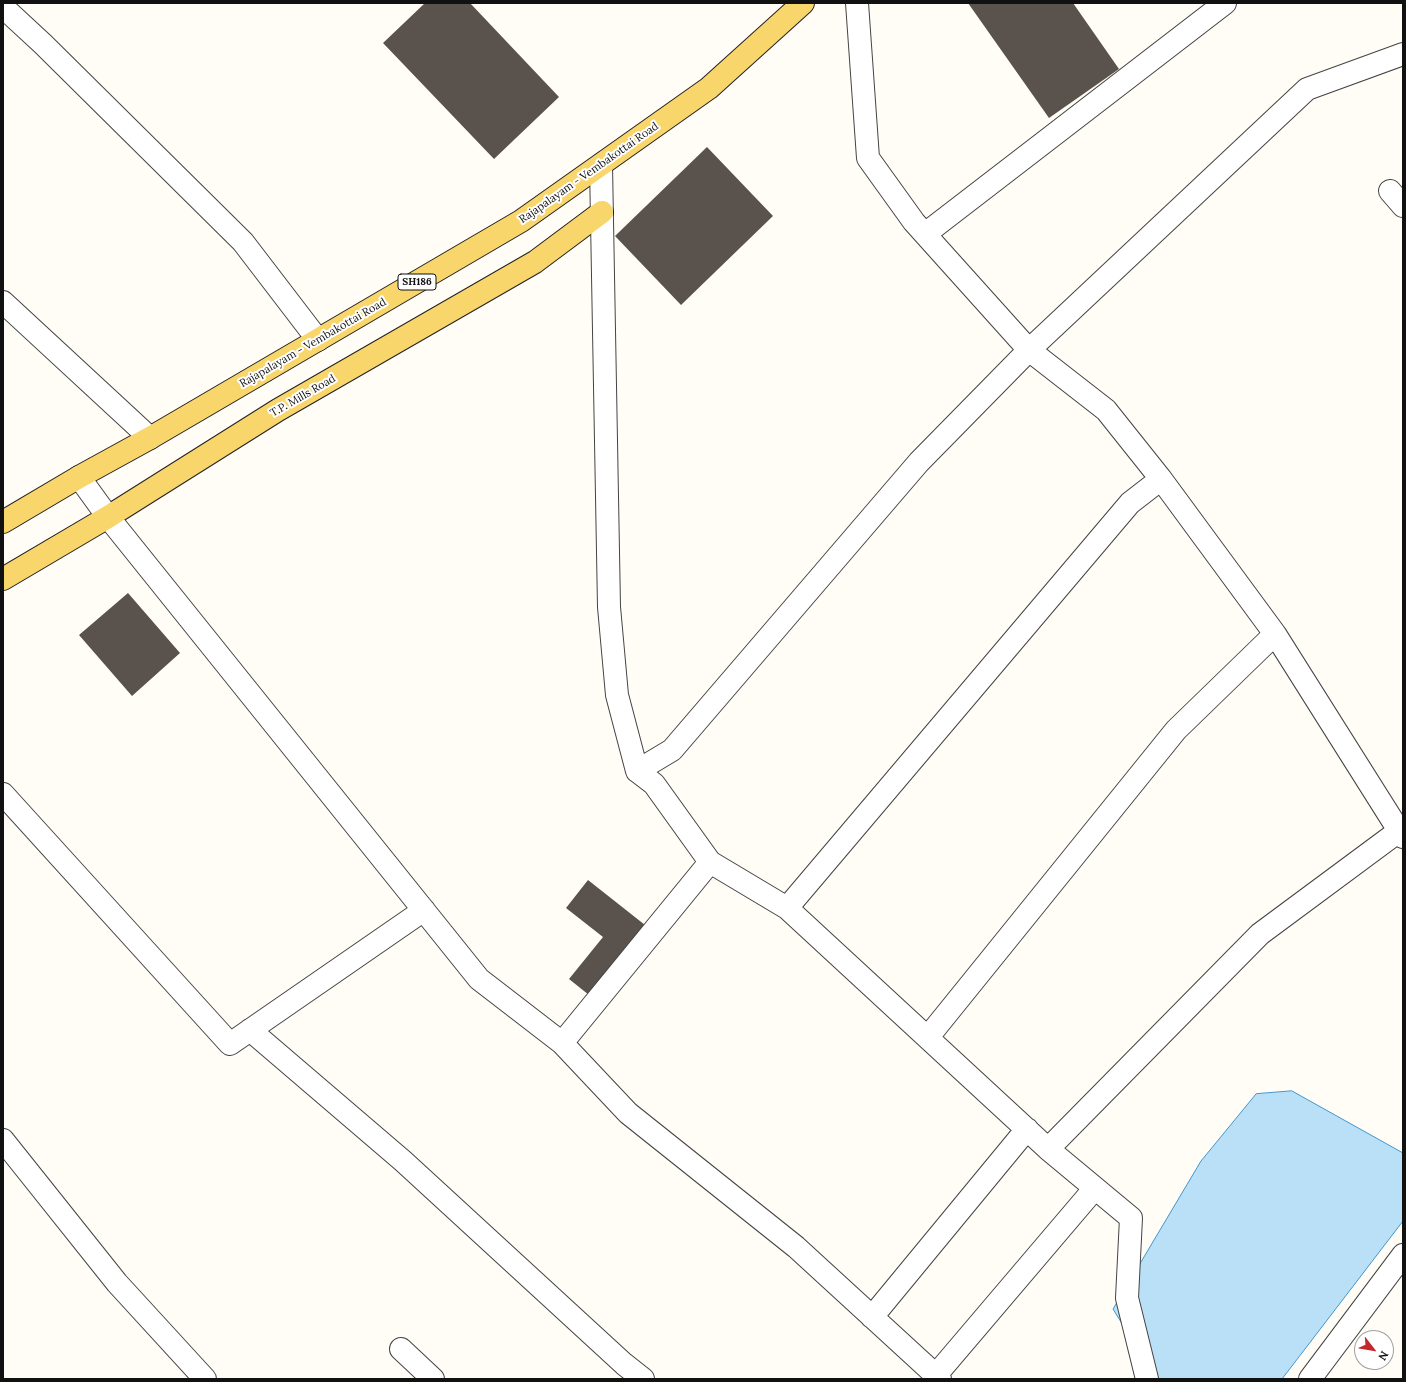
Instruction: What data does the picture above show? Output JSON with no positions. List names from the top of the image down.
{
  "streets": {
    "main road": ["Rajapalayam - Vembakottai Road", "SH186", "T.P. Mills Road"]
  },
  "north": "bottom right"
}
